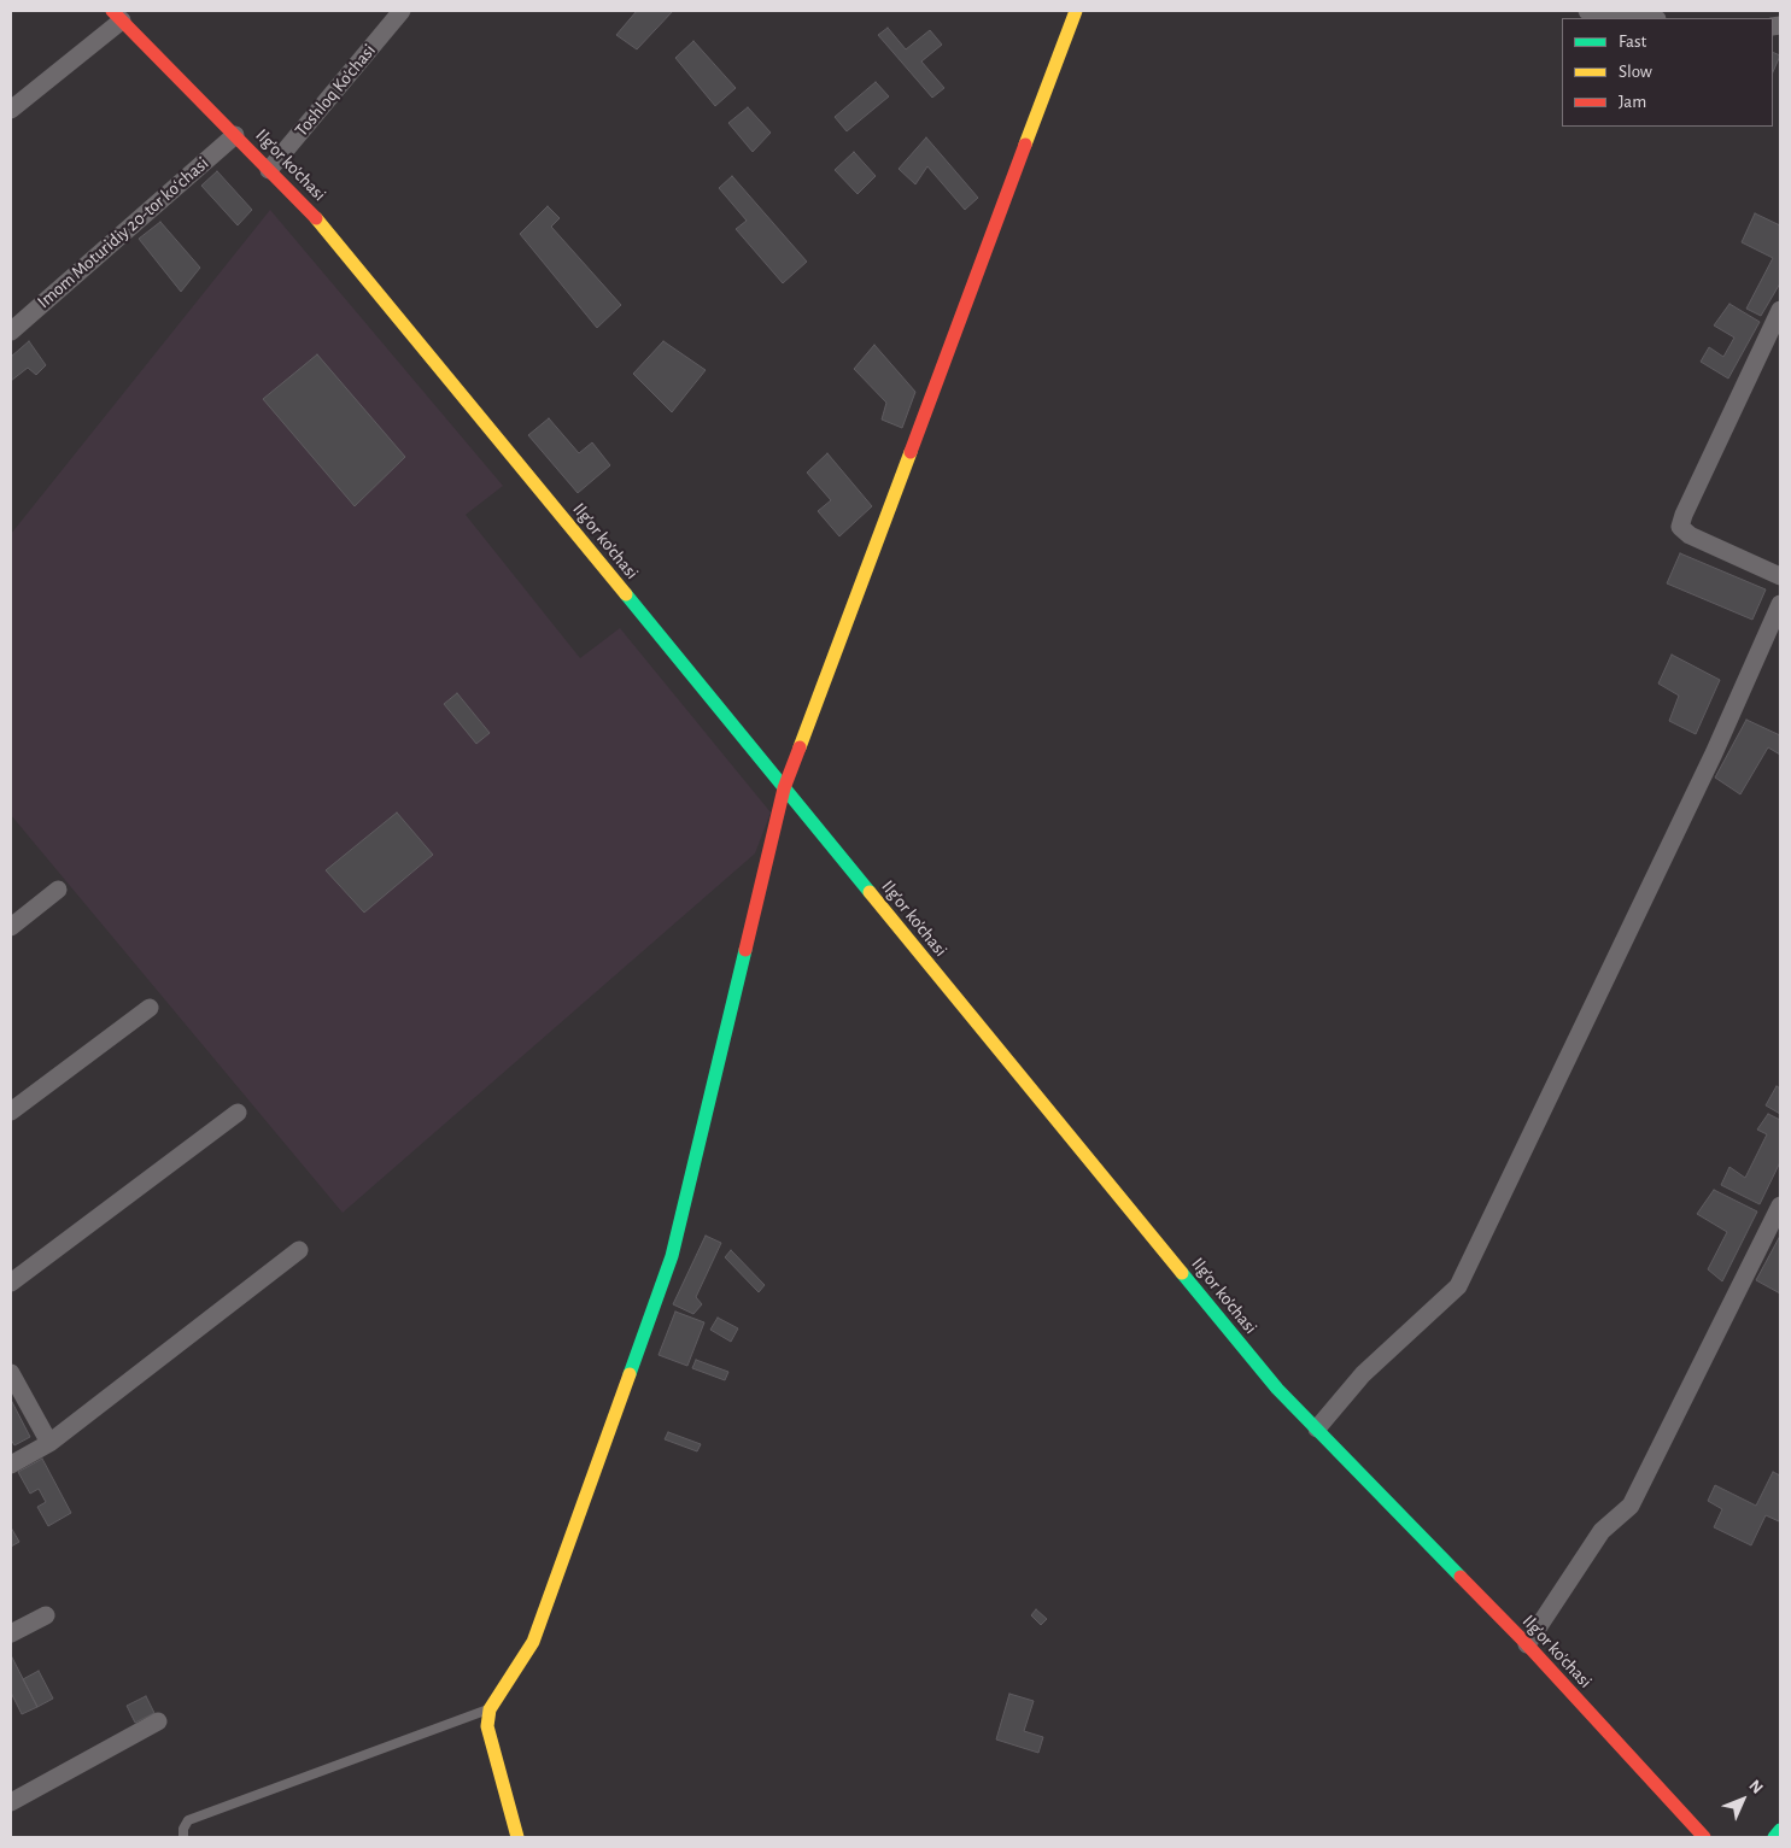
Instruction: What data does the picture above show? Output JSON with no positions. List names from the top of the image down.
{
  "streets": {
    "street": ["Toshloq Ko'chasi", "Ilg'or ko'chasi", "Imom Moturidiy 20-tor koʻchasi"]
  },
  "crossings": [
    ["Toshloq Ko'chasi", "Ilg'or ko'chasi"],
    ["Ilg'or ko'chasi", "Imom Moturidiy 20-tor koʻchasi"]
  ],
  "legend": ["Fast", "Slow", "Jam"],
  "north": "top right"
}
